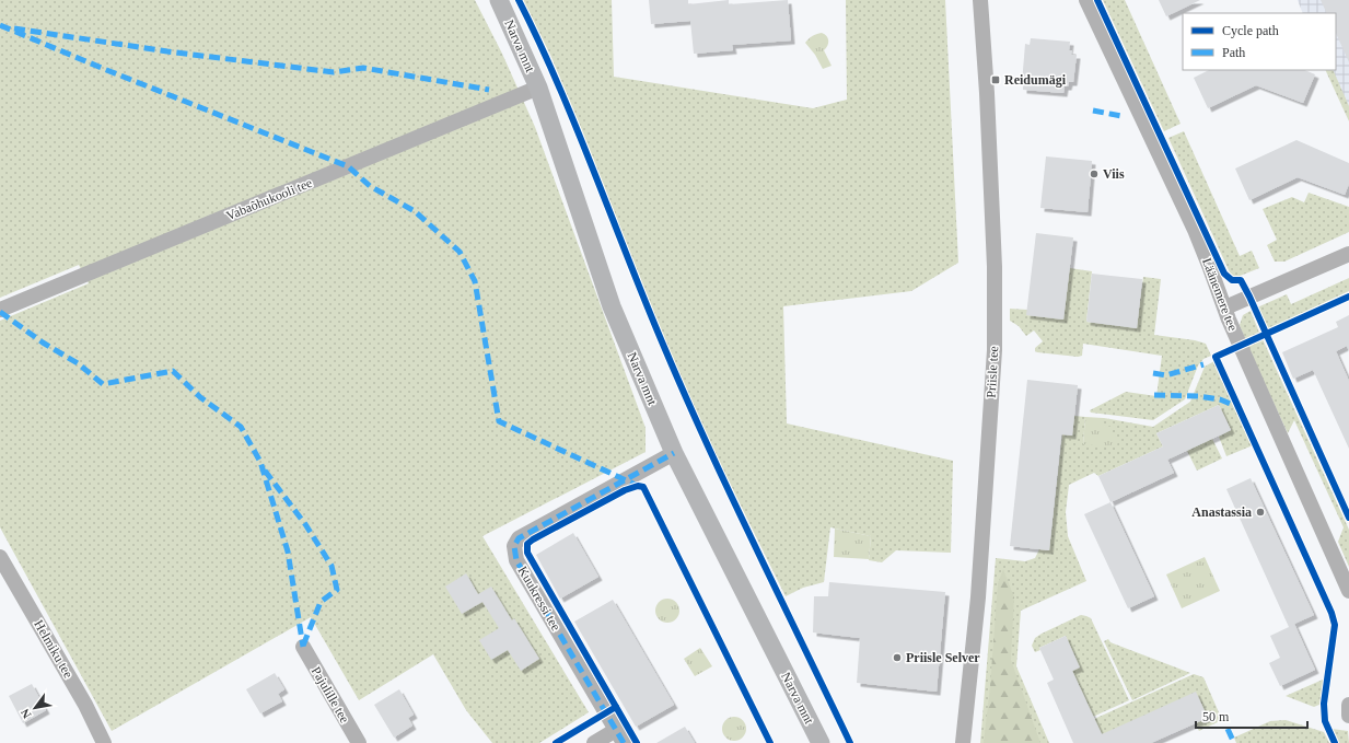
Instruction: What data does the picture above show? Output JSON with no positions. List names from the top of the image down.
{
  "streets": {
    "main road": ["Narva mnt"],
    "street": [
      "Vabaõhukooli tee",
      "Läänemere tee",
      "Priisle tee",
      "Kuukressi tee",
      "Helmiku tee",
      "Pajulille tee"
    ]
  },
  "crossings": [
    ["Narva mnt", "Vabaõhukooli tee"],
    ["Narva mnt", "Kuukressi tee"]
  ],
  "places": {
    "transit": ["Reidumägi"],
    "other": ["Viis", "Anastassia", "Priisle Selver"]
  },
  "legend": ["Cycle path", "Path"],
  "scale_bar": "50 m",
  "north": "bottom left"
}
